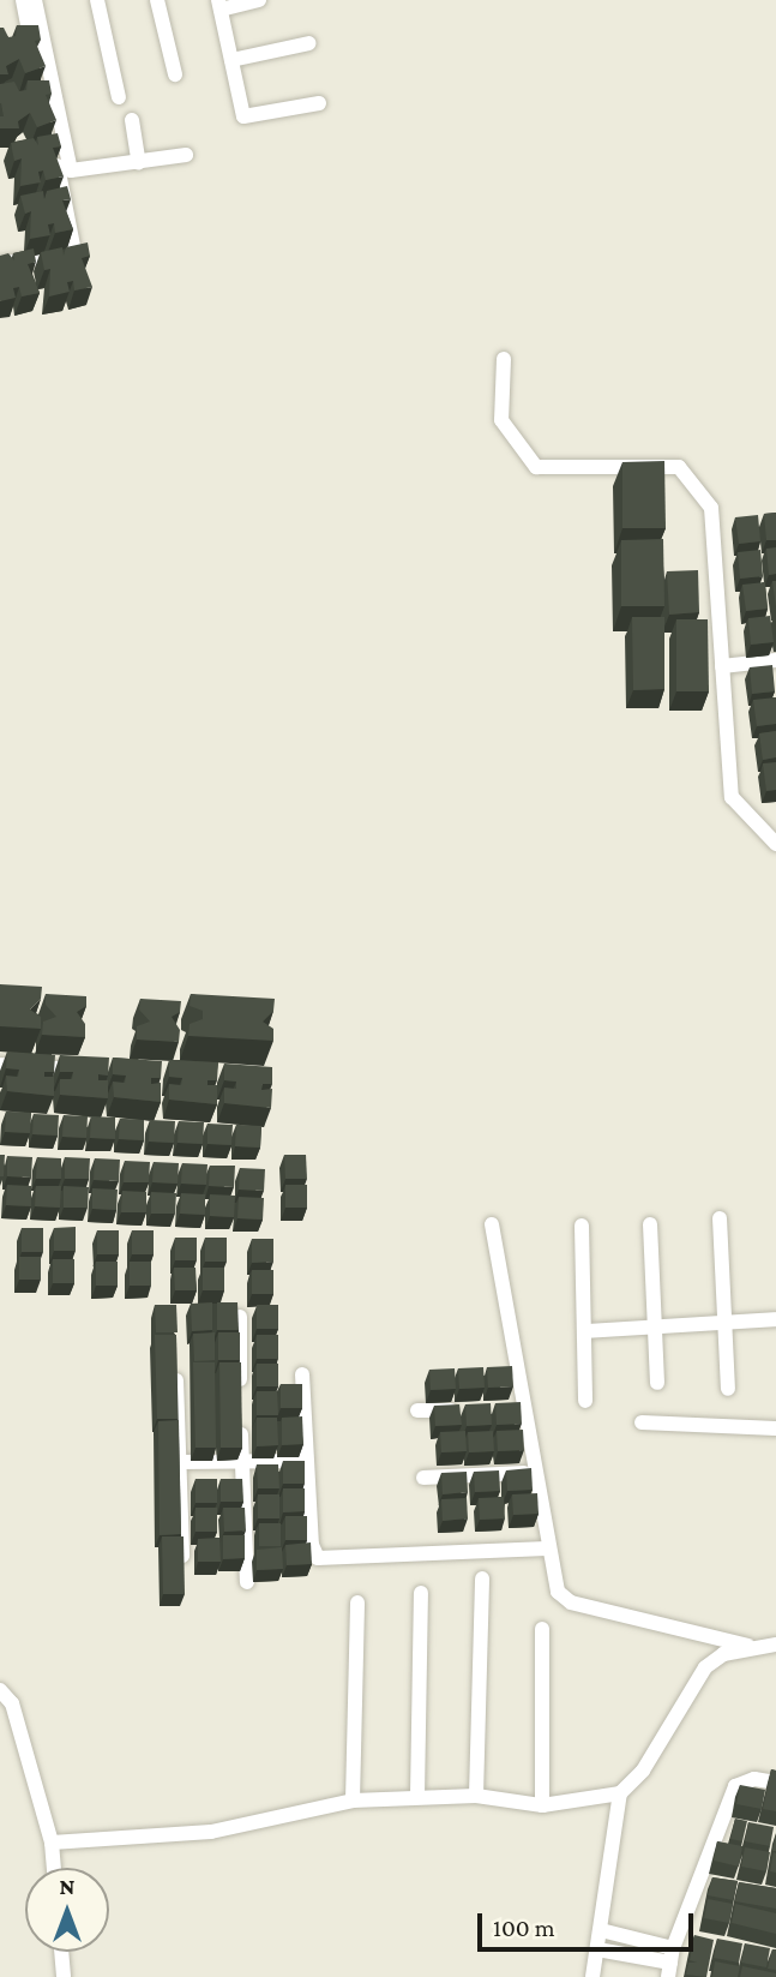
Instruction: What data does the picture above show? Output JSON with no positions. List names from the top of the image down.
{
  "scale_bar": "100 m",
  "north": "top"
}
